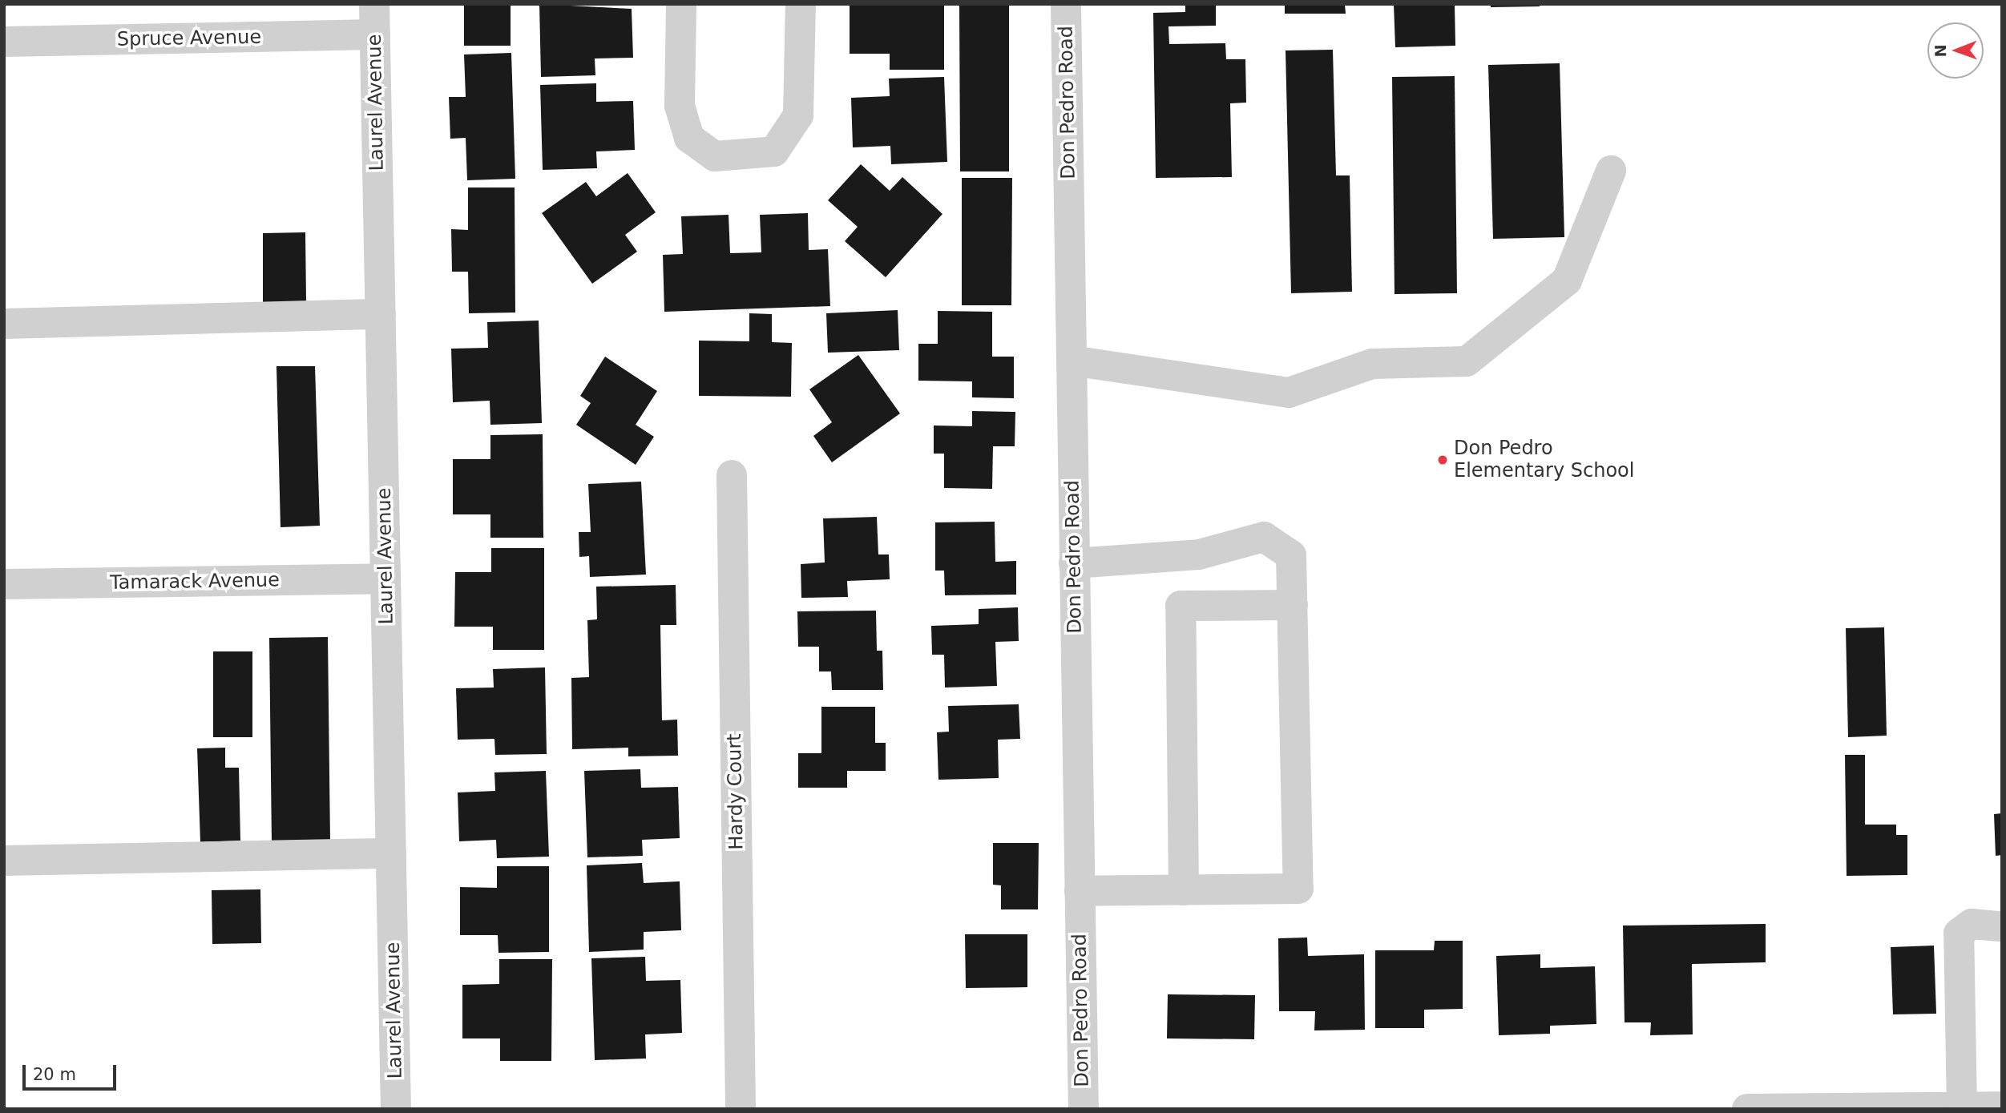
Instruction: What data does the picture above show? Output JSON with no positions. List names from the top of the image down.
{
  "streets": {
    "street": [
      "Spruce Avenue",
      "Laurel Avenue",
      "Don Pedro Road",
      "Tamarack Avenue",
      "Hardy Court"
    ]
  },
  "crossings": [
    ["Spruce Avenue", "Laurel Avenue"],
    ["Laurel Avenue", "Tamarack Avenue"]
  ],
  "places": ["Don Pedro Elementary School"],
  "scale_bar": "20 m",
  "north": "left"
}
